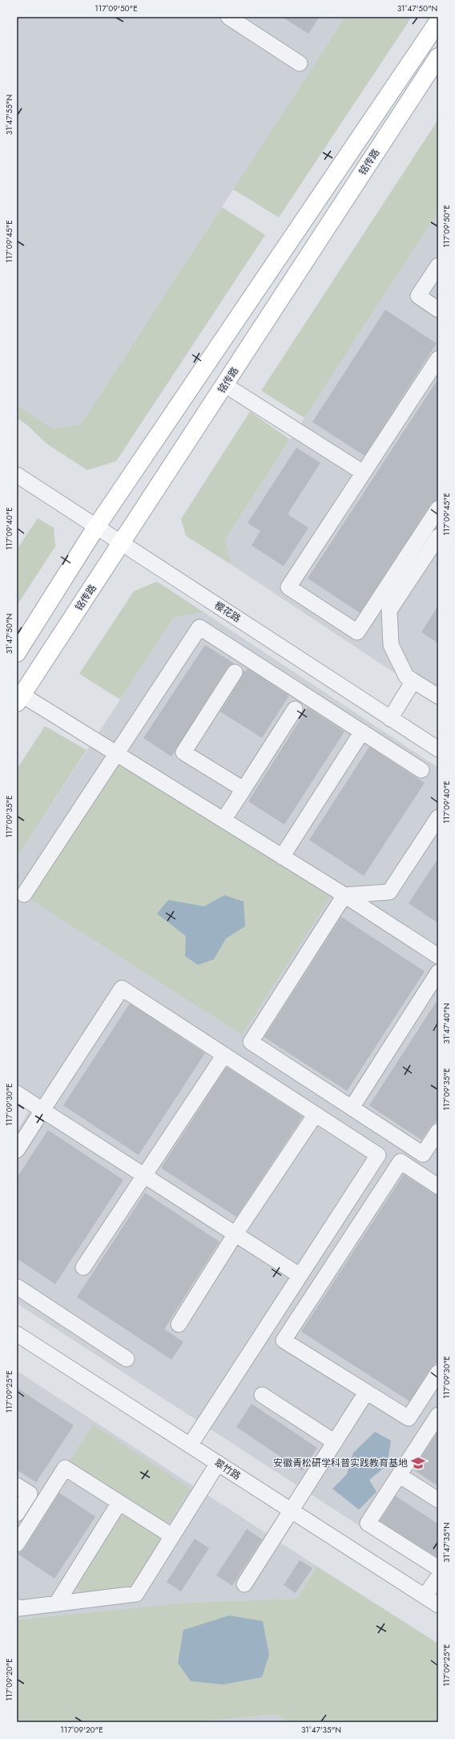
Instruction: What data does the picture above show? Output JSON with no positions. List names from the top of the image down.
{
  "streets": {
    "main road": ["铭传路"],
    "street": ["樱花路", "翠竹路"]
  },
  "crossings": [
    ["铭传路", "樱花路"]
  ],
  "places": {
    "school or university": ["安徽青松研学科普实践教育基地"]
  },
  "coordinates": [
    "117°09'50\"E",
    "31°47'50\"N",
    "31°47'55\"N",
    "117°09'45\"E",
    "117°09'40\"E",
    "117°09'35\"E",
    "31°47'40\"N",
    "117°09'30\"E",
    "117°09'25\"E",
    "31°47'35\"N",
    "117°09'20\"E"
  ]
}
